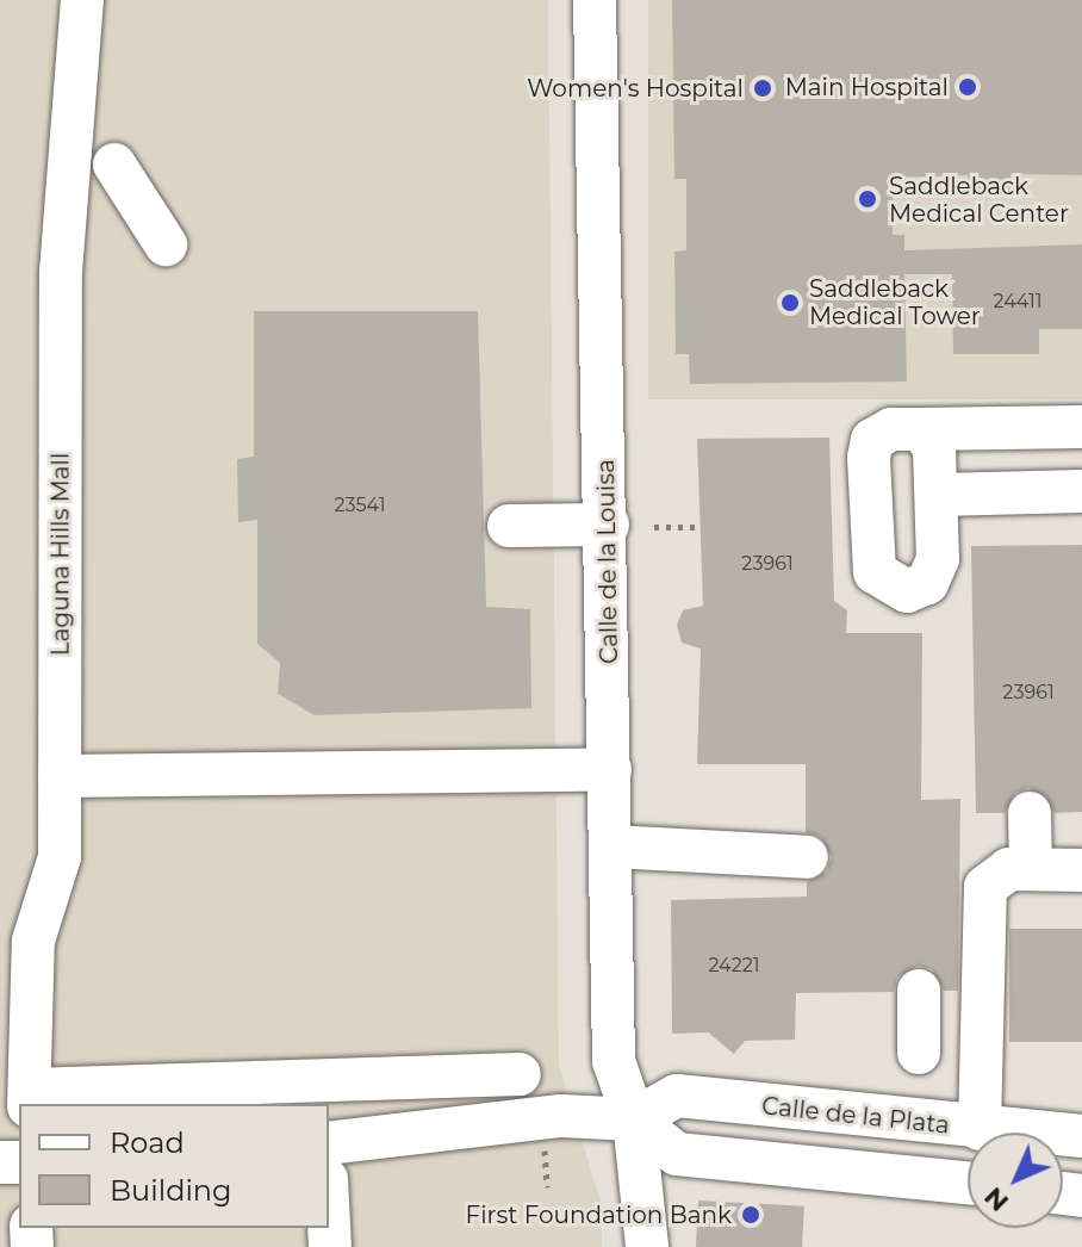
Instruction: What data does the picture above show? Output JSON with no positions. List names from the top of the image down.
{
  "streets": {
    "street": ["Laguna Hills Mall", "Calle de la Louisa", "Calle de la Plata"]
  },
  "crossings": [
    ["Calle de la Louisa", "Calle de la Plata"]
  ],
  "places": [
    "Main Hospital",
    "Women's Hospital",
    "Saddleback Medical Center",
    "Saddleback Medical Tower",
    "First Foundation Bank"
  ],
  "house_numbers": [
    "24411",
    "23541",
    "23961",
    "23961",
    "24221"
  ],
  "legend": ["Road", "Building"],
  "north": "bottom left"
}
